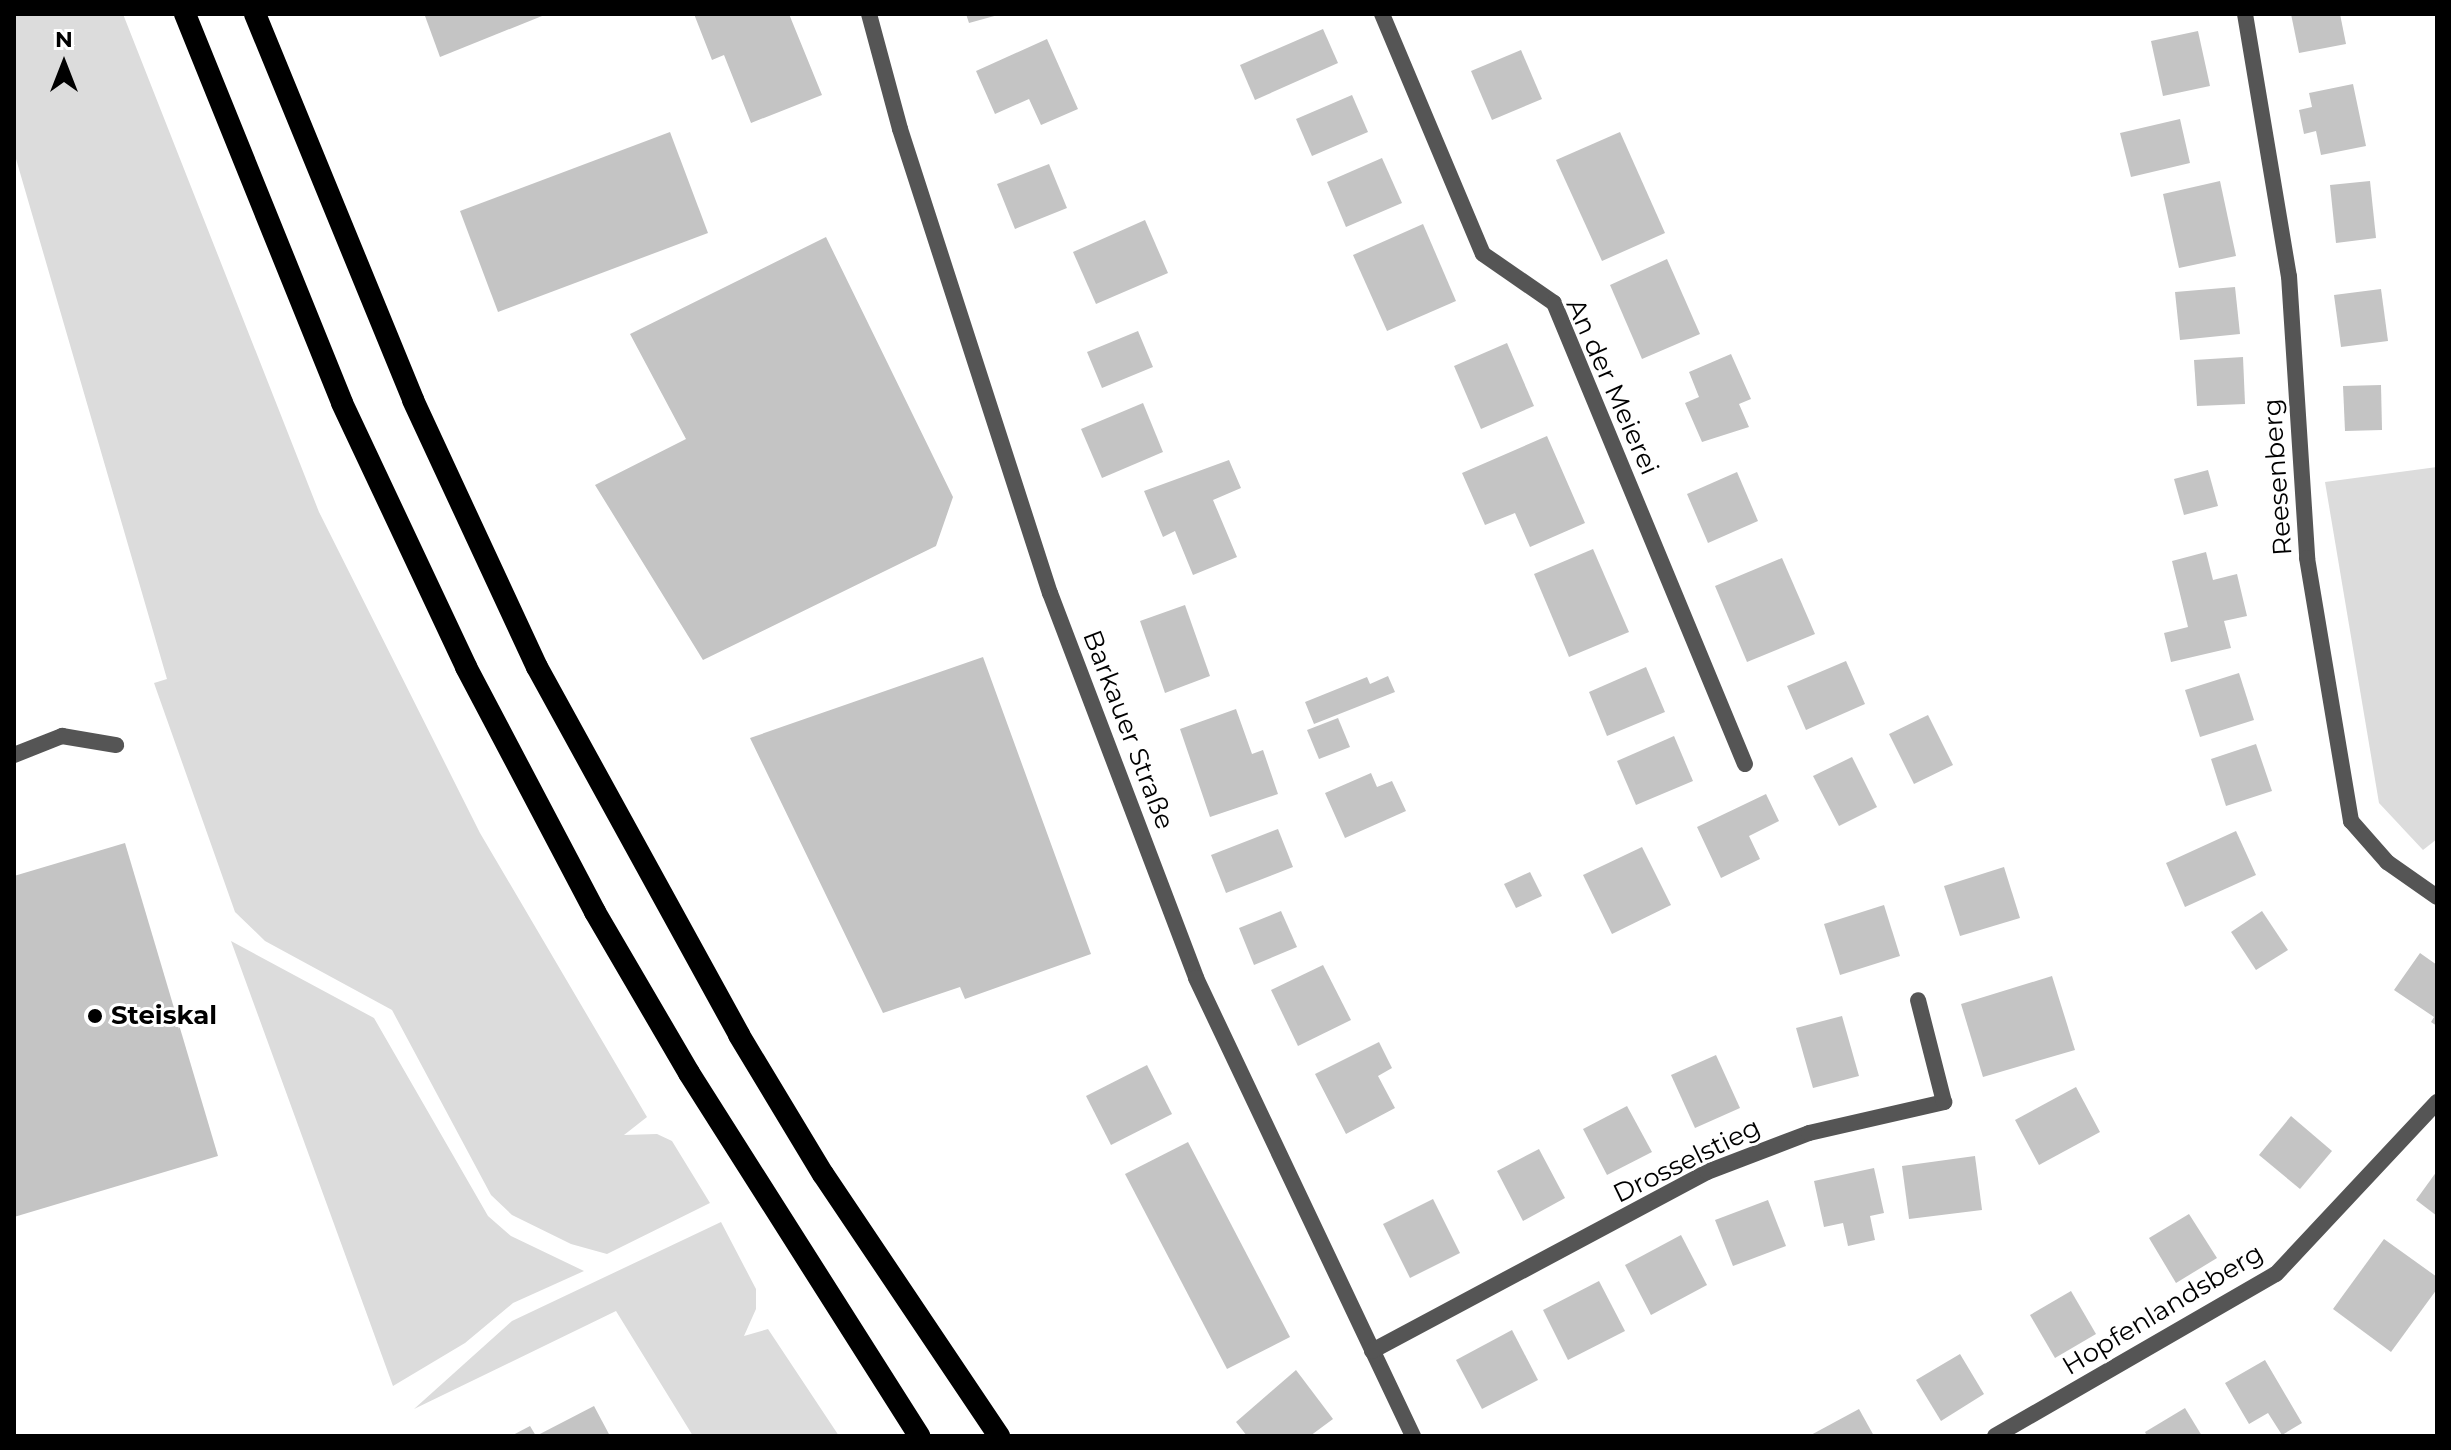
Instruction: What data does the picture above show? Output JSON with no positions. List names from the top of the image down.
{
  "streets": {
    "street": [
      "An der Meierei",
      "Reesenberg",
      "Barkauer Straße",
      "Drosselstieg",
      "Hopfenlandsberg"
    ]
  },
  "crossings": [
    ["Barkauer Straße", "Drosselstieg"]
  ],
  "places": ["Steiskal"],
  "north": "top"
}
